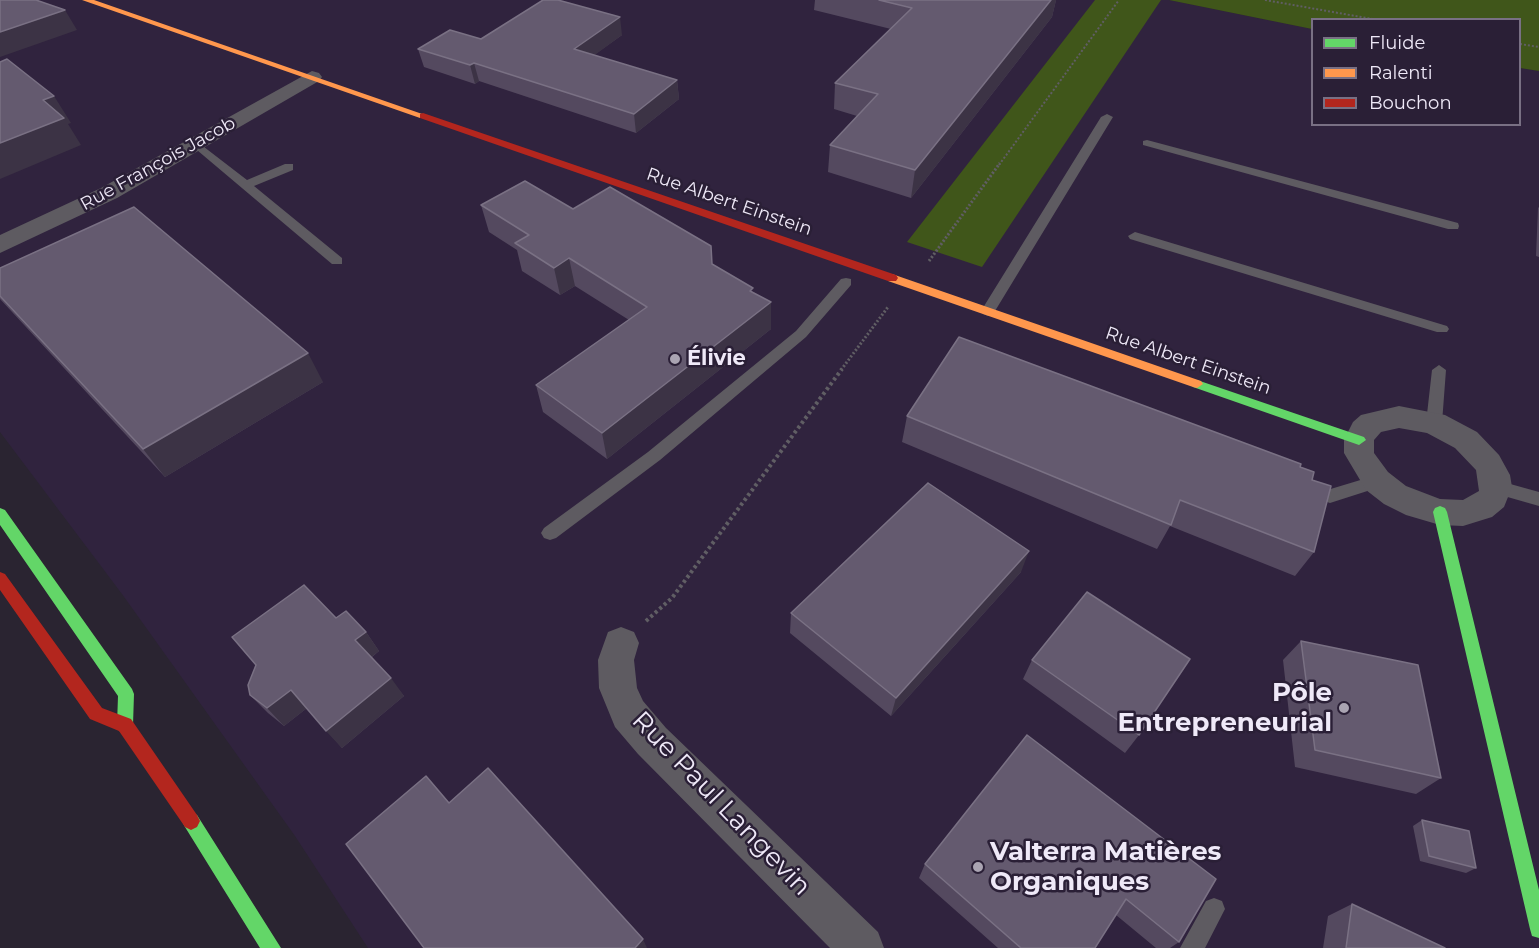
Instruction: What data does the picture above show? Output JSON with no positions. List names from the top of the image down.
{
  "streets": {
    "street": ["Rue François Jacob", "Rue Albert Einstein", "Rue Paul Langevin"]
  },
  "crossings": [
    ["Rue François Jacob", "Rue Albert Einstein"]
  ],
  "places": ["Élivie", "Pôle Entrepreneurial", "Valterra Matières Organiques"],
  "legend": ["Fluide", "Ralenti", "Bouchon"]
}
